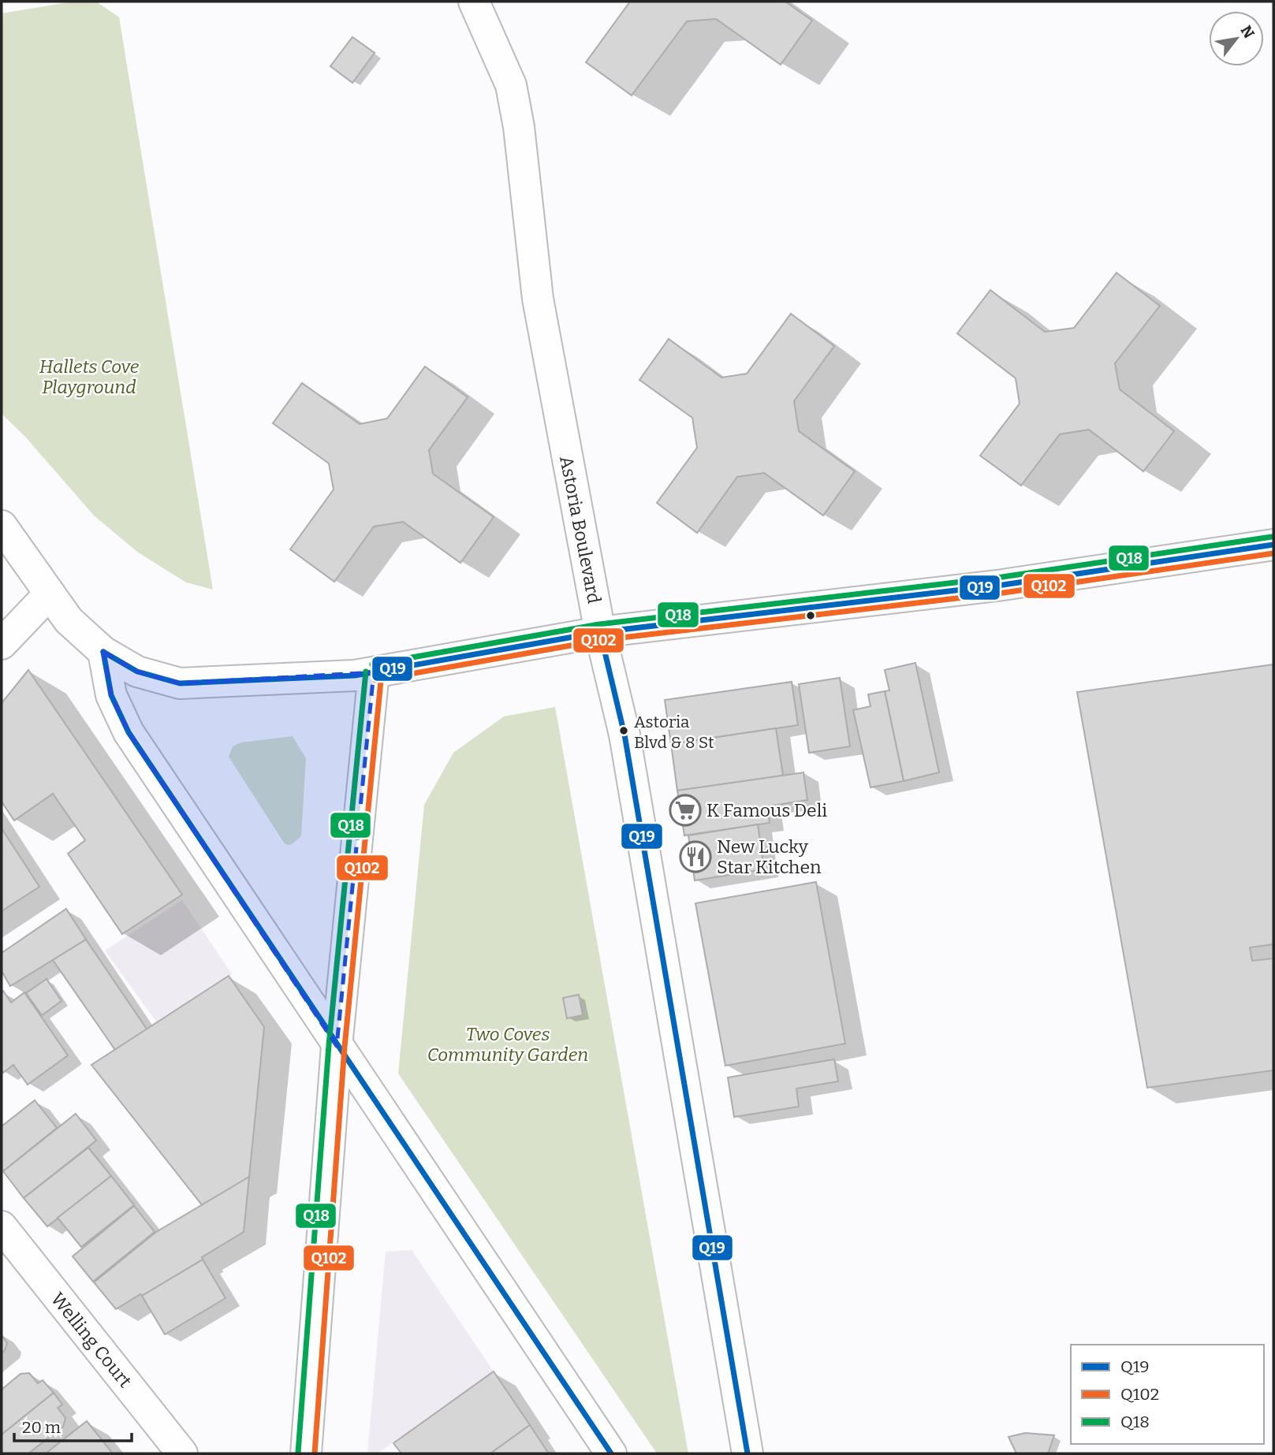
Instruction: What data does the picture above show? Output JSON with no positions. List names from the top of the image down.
{
  "streets": {
    "street": ["Astoria Boulevard", "Welling Court"]
  },
  "parks": ["Hallets Cove Playground", "Two Coves Community Garden"],
  "places": {
    "other": ["Astoria Blvd & 8 St"],
    "supermarket": ["K Famous Deli"],
    "restaurant": ["New Lucky Star Kitchen"]
  },
  "lines": ["transit line Q18", "transit line Q19", "transit line Q102"],
  "legend": ["Q19", "Q102", "Q18"],
  "scale_bar": "20 m",
  "north": "top right"
}
